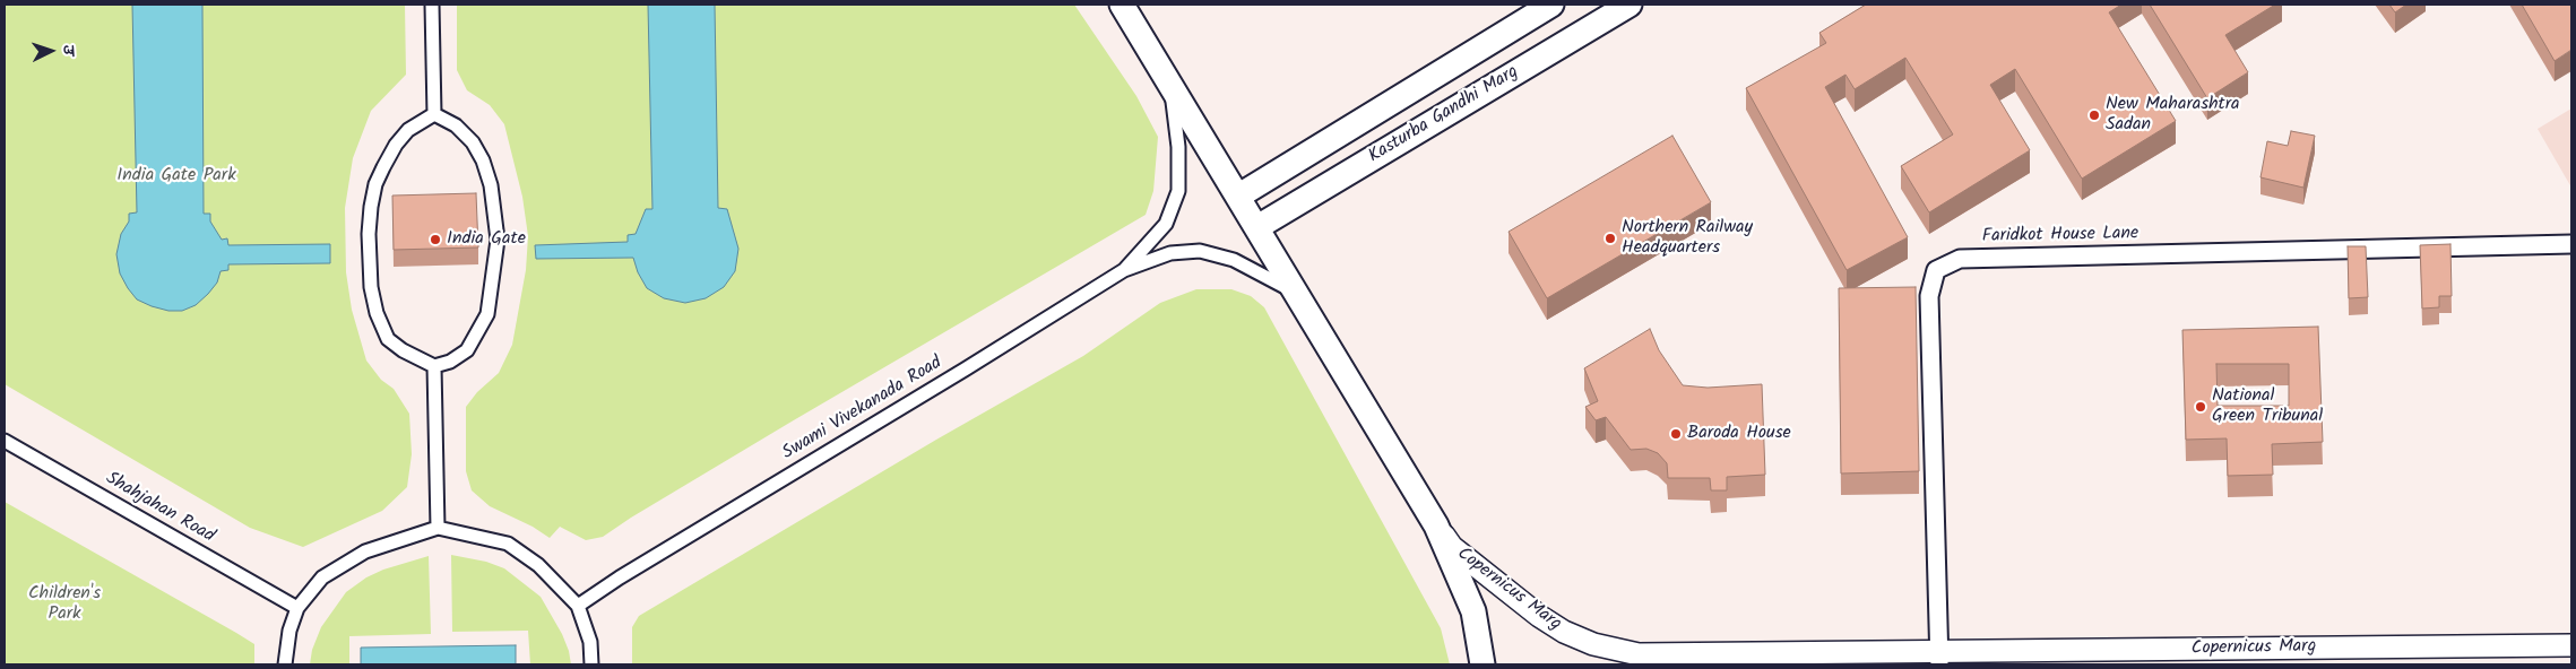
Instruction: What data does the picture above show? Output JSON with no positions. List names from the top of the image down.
{
  "streets": {
    "main road": ["Kasturba Gandhi Marg"],
    "street": [
      "Faridkot House Lane",
      "Swami Vivekanada Road",
      "Shahjahan Road",
      "Copernicus Marg"
    ]
  },
  "crossings": [
    ["Faridkot House Lane", "Copernicus Marg"]
  ],
  "parks": ["India Gate Park", "Children's Park"],
  "places": [
    "New Maharashtra Sadan",
    "Northern Railway Headquarters",
    "India Gate",
    "National Green Tribunal",
    "Baroda House"
  ],
  "north": "right"
}
